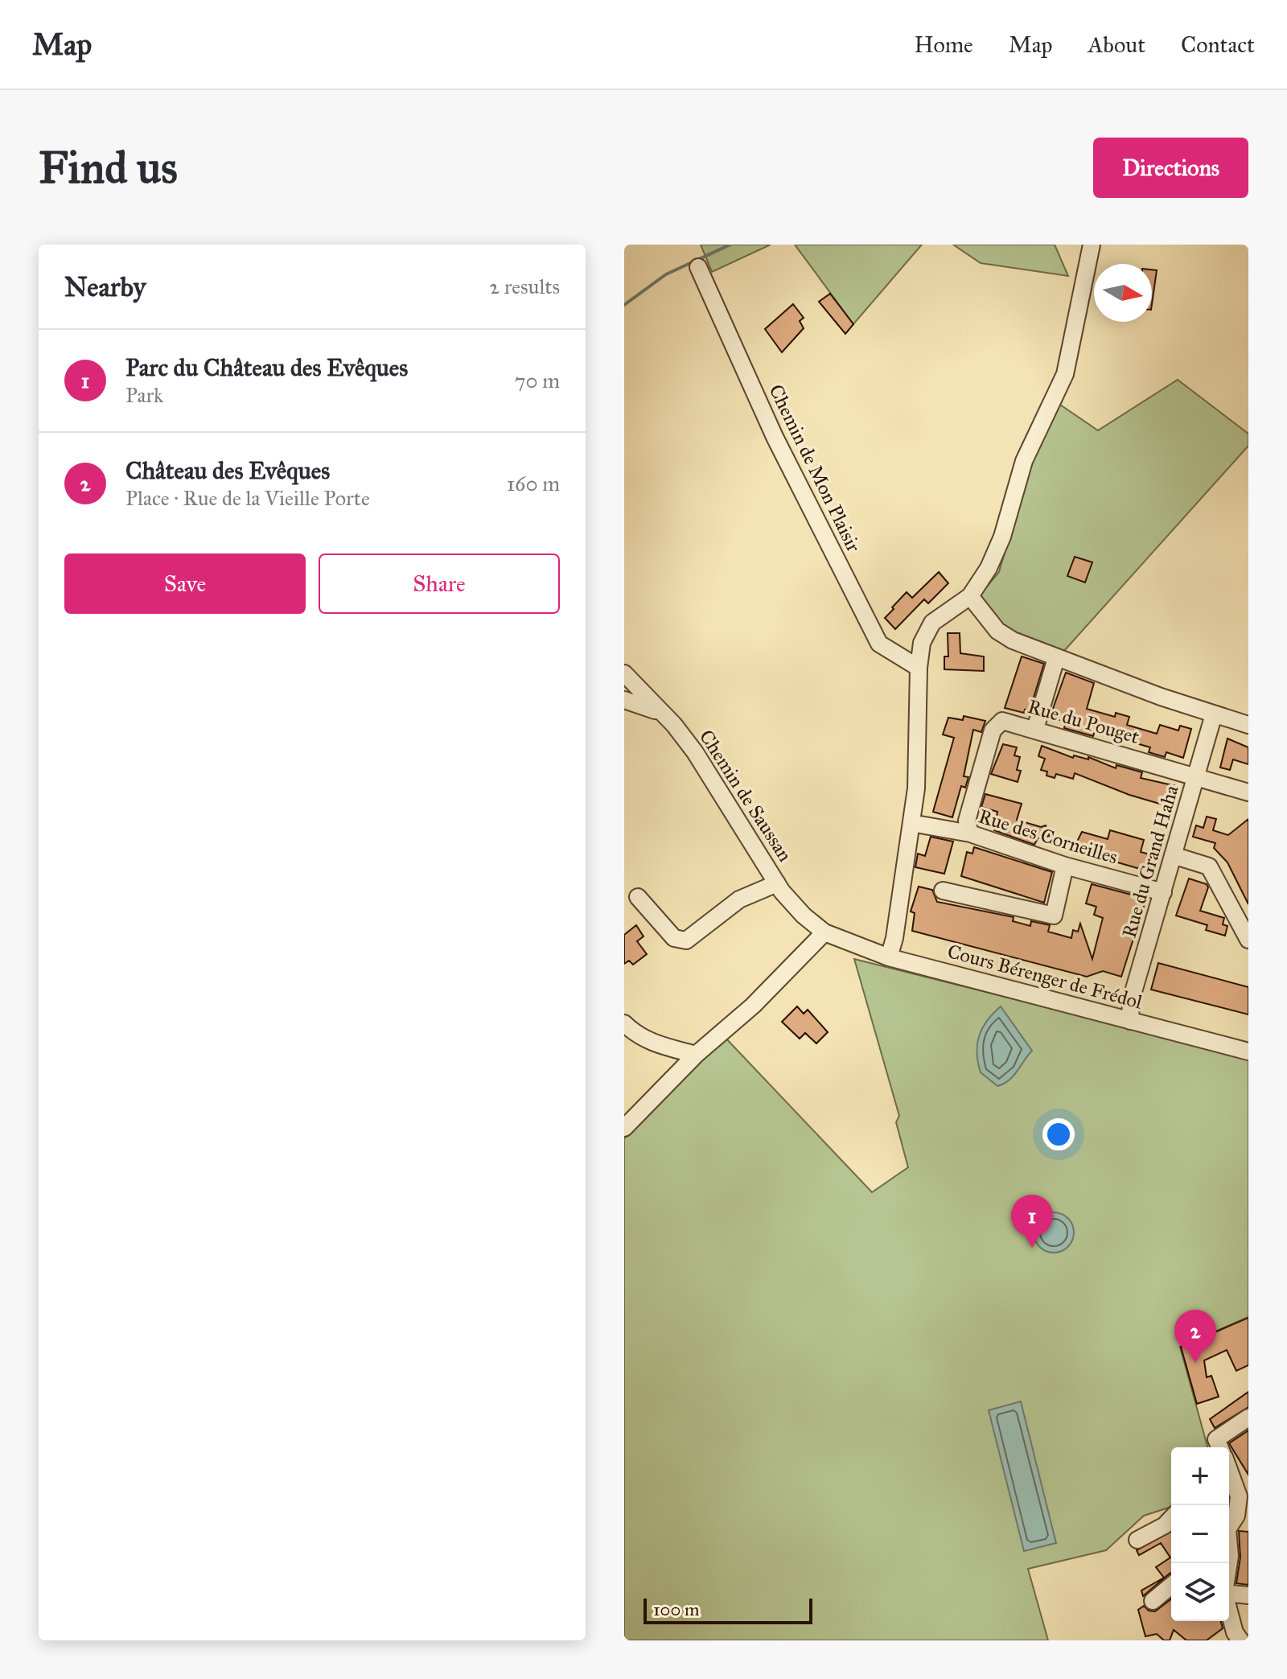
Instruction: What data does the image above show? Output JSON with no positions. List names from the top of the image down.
{
  "streets": {
    "street": [
      "Chemin de Mon Plaisir",
      "Rue du Pouget",
      "Chemin de Saussan",
      "Rue des Corneilles",
      "Rue du Grand Haha",
      "Cours Bérenger de Frédol"
    ]
  },
  "crossings": [
    ["Rue du Pouget", "Rue des Corneilles"],
    ["Rue du Pouget", "Rue du Grand Haha"],
    ["Chemin de Saussan", "Cours Bérenger de Frédol"],
    ["Rue des Corneilles", "Rue du Grand Haha"],
    ["Rue du Grand Haha", "Cours Bérenger de Frédol"]
  ],
  "scale_bar": "100 m",
  "north": "right",
  "page": {
    "header": "Map",
    "nav": [
      "Home",
      "Map",
      "About",
      "Contact"
    ],
    "buttons": [
      "Directions",
      ["Save", "Share"]
    ],
    "title": "Find us",
    "heading": ["Nearby", "2 results"],
    "list": [
      {
        "mark": "1",
        "name": "Parc du Château des Evêques",
        "note": "Park",
        "value": "70 m"
      },
      {
        "mark": "2",
        "name": "Château des Evêques",
        "note": "Place · Rue de la Vieille Porte",
        "value": "160 m"
      }
    ],
    "pins": ["1", "2"],
    "map_buttons": ["+", "−"],
    "scale": "100 m"
  }
}
